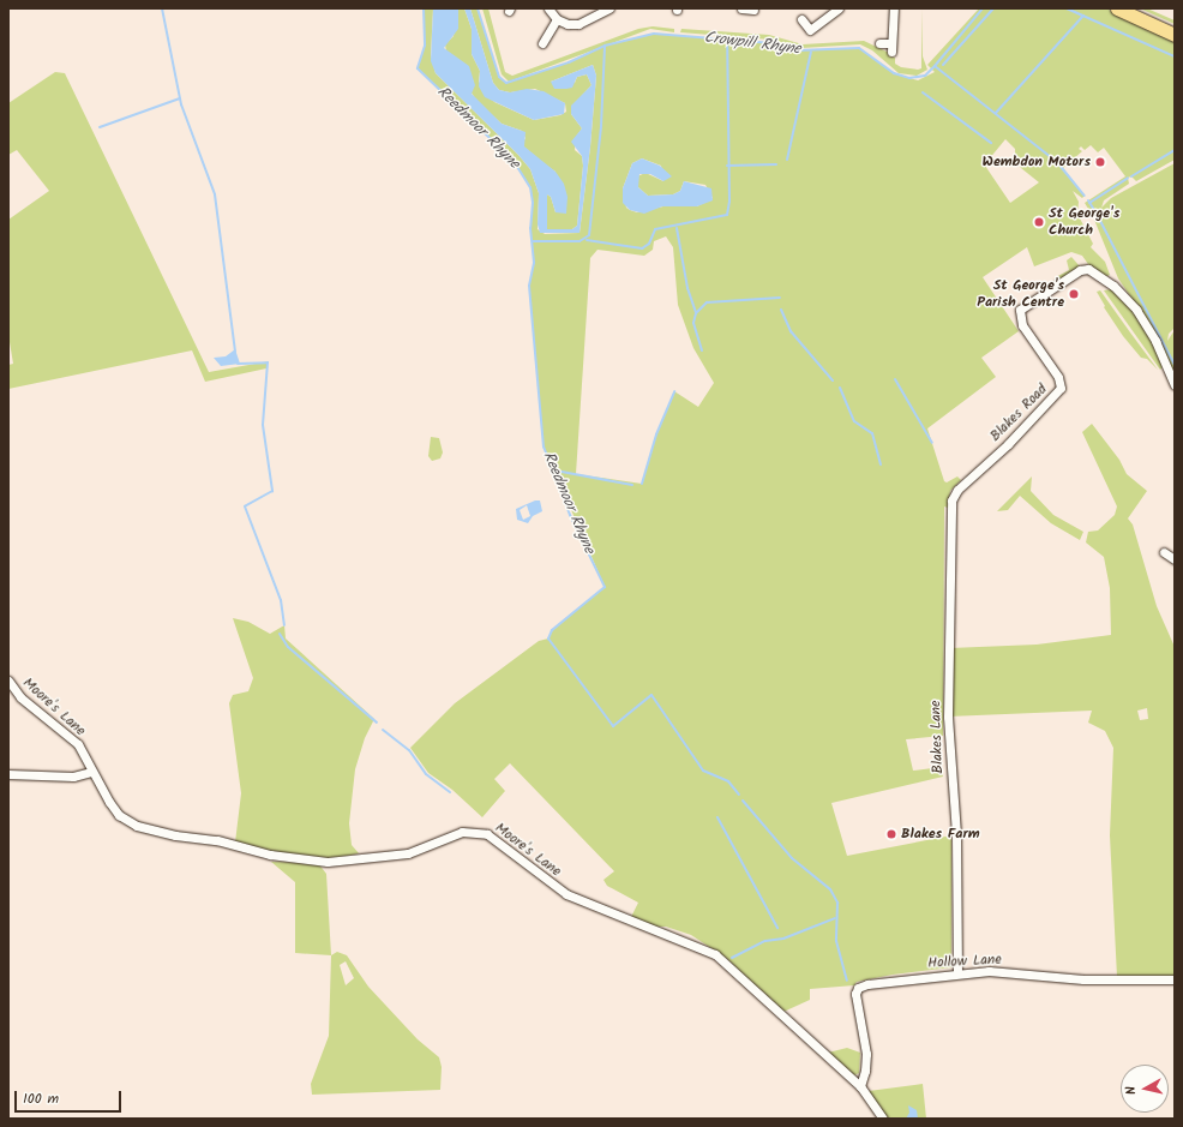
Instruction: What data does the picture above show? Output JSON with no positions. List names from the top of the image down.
{
  "streets": {
    "street": [
      "Blakes Road",
      "Moore's Lane",
      "Blakes Lane",
      "Hollow Lane"
    ]
  },
  "crossings": [
    ["Blakes Road", "Blakes Lane"],
    ["Moore's Lane", "Hollow Lane"],
    ["Blakes Lane", "Hollow Lane"]
  ],
  "water": ["Crowpill Rhyne", "Reedmoor Rhyne"],
  "places": [
    "Wembdon Motors",
    "St George's Church",
    "St George's Parish Centre",
    "Blakes Farm"
  ],
  "scale_bar": "100 m",
  "north": "left"
}
